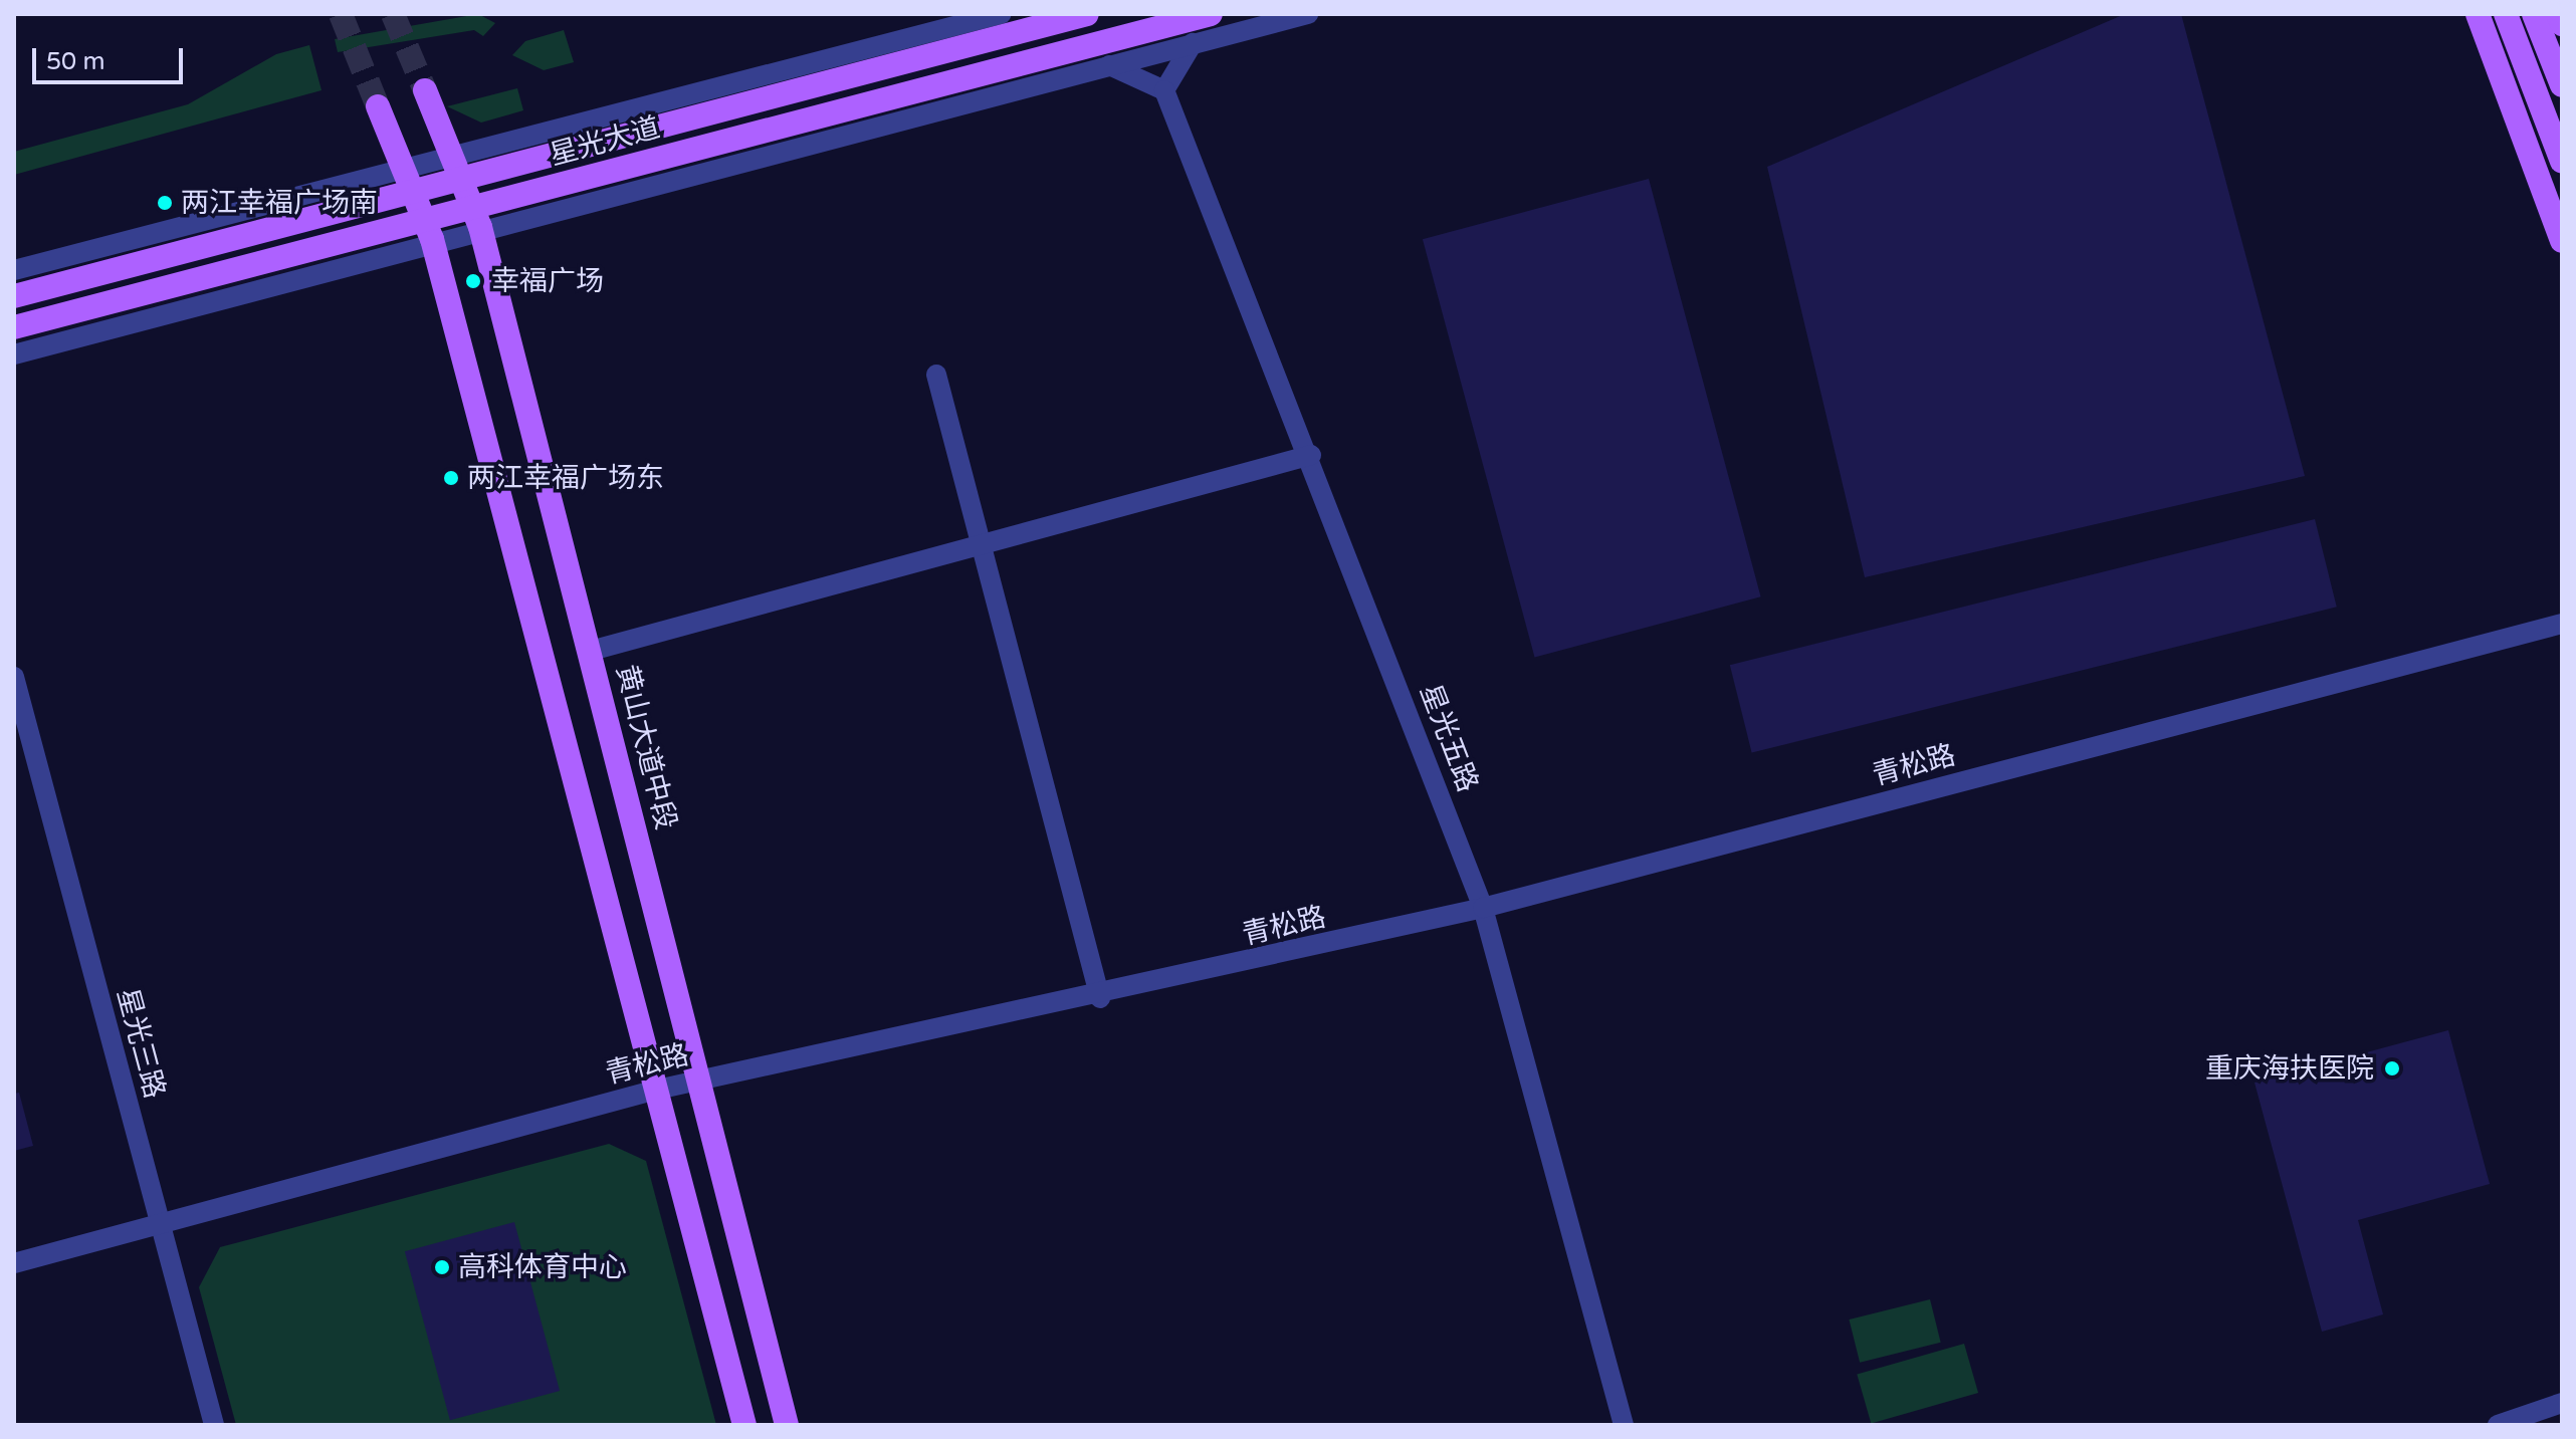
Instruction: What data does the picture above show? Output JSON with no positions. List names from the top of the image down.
{
  "streets": {
    "main road": ["星光大道", "黄山大道中段"],
    "street": ["星光五路", "青松路", "星光三路"]
  },
  "crossings": [
    ["星光五路", "青松路"],
    ["黄山大道中段", "青松路"],
    ["青松路", "星光三路"]
  ],
  "places": [
    "两江幸福广场南",
    "幸福广场",
    "两江幸福广场东",
    "重庆海扶医院",
    "高科体育中心"
  ],
  "scale_bar": "50 m"
}
